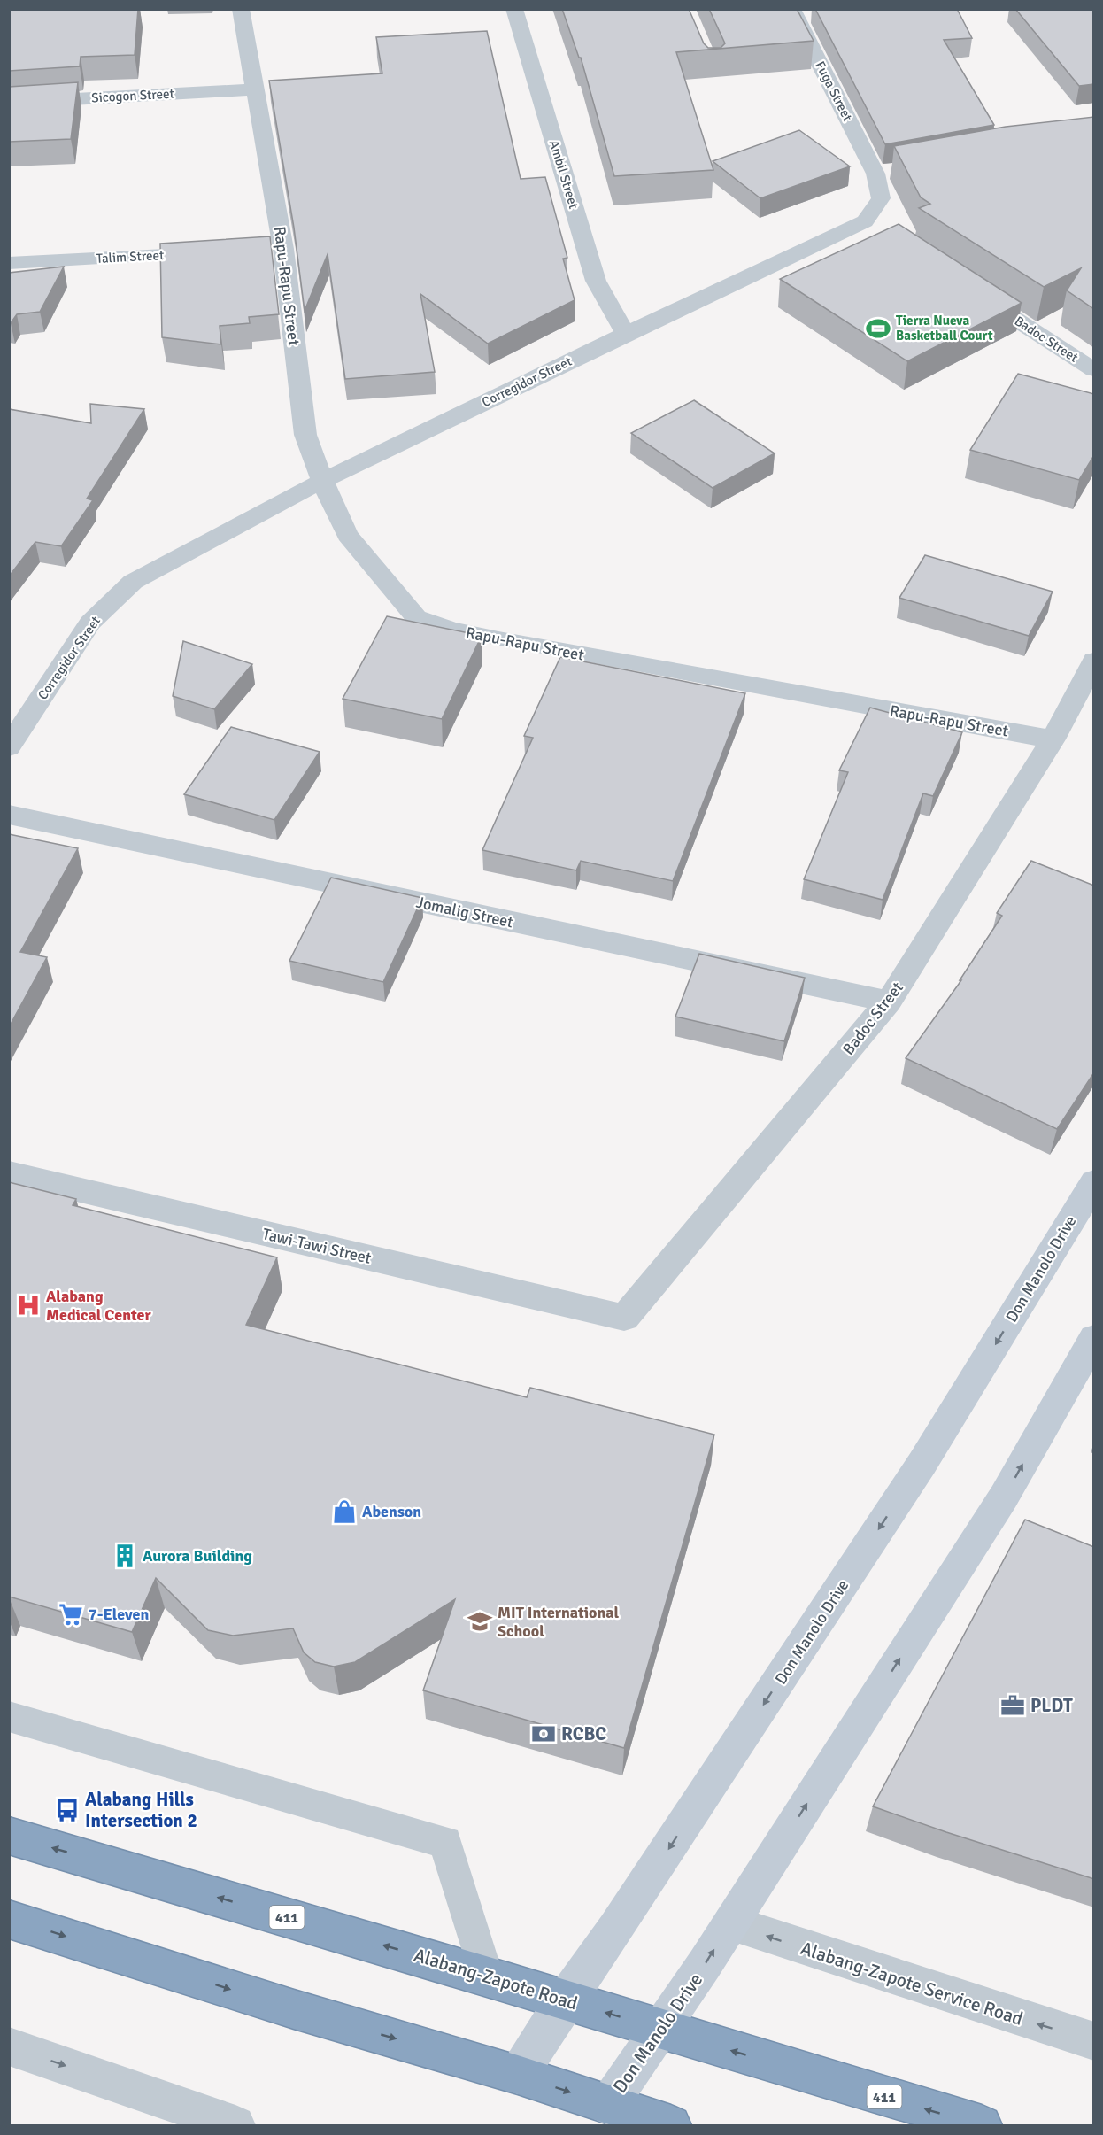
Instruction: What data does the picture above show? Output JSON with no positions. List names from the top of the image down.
{
  "streets": {
    "highway": ["411", "Alabang-Zapote Road"],
    "street": [
      "Fuga Street",
      "Sicogon Street",
      "Ambil Street",
      "Talim Street",
      "Rapu-Rapu Street",
      "Badoc Street",
      "Corregidor Street",
      "Jomalig Street",
      "Tawi-Tawi Street",
      "Don Manolo Drive",
      "Alabang-Zapote Service Road"
    ]
  },
  "crossings": [
    ["Fuga Street", "Corregidor Street"],
    ["Sicogon Street", "Rapu-Rapu Street"],
    ["Ambil Street", "Corregidor Street"],
    ["Rapu-Rapu Street", "Badoc Street"],
    ["Rapu-Rapu Street", "Corregidor Street"],
    ["Badoc Street", "Jomalig Street"],
    ["Badoc Street", "Tawi-Tawi Street"],
    ["Don Manolo Drive", "Alabang-Zapote Road"],
    ["Don Manolo Drive", "Alabang-Zapote Service Road"]
  ],
  "one_way": ["Alabang-Zapote Service Road"],
  "places": {
    "sports": ["Tierra Nueva Basketball Court"],
    "hospital": ["Alabang Medical Center"],
    "shop": ["Abenson"],
    "building": ["Aurora Building"],
    "supermarket": ["7-Eleven"],
    "school or university": ["MIT International School"],
    "office": ["PLDT"],
    "bank": ["RCBC"],
    "bus stop": ["Alabang Hills Intersection 2"]
  }
}
